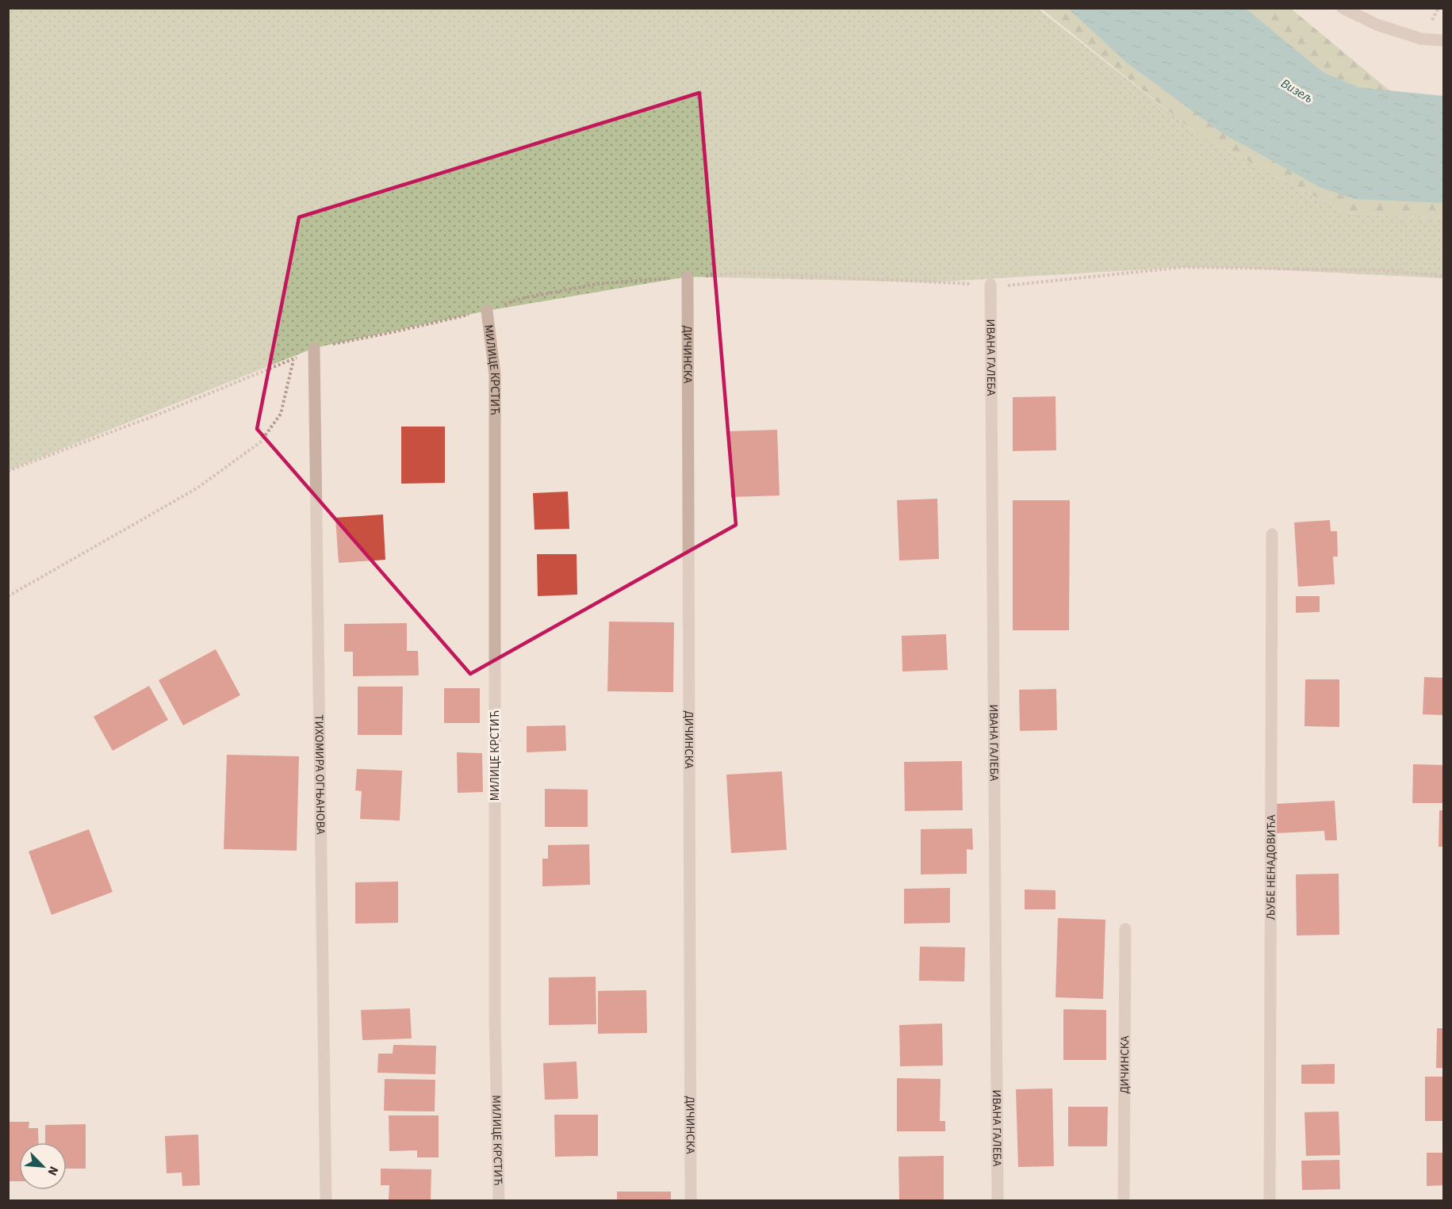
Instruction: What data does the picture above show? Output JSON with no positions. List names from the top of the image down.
{
  "streets": {
    "street": [
      "ДИЧИНСКА",
      "ИВАНА ГАЛЕБА",
      "МИЛИЦЕ КРСТИЋ",
      "ТИХОМИРА ОГЊАНОВА",
      "ЉУБЕ НЕНАДОВИЋА"
    ]
  },
  "water": ["Визељ"],
  "north": "bottom right"
}
